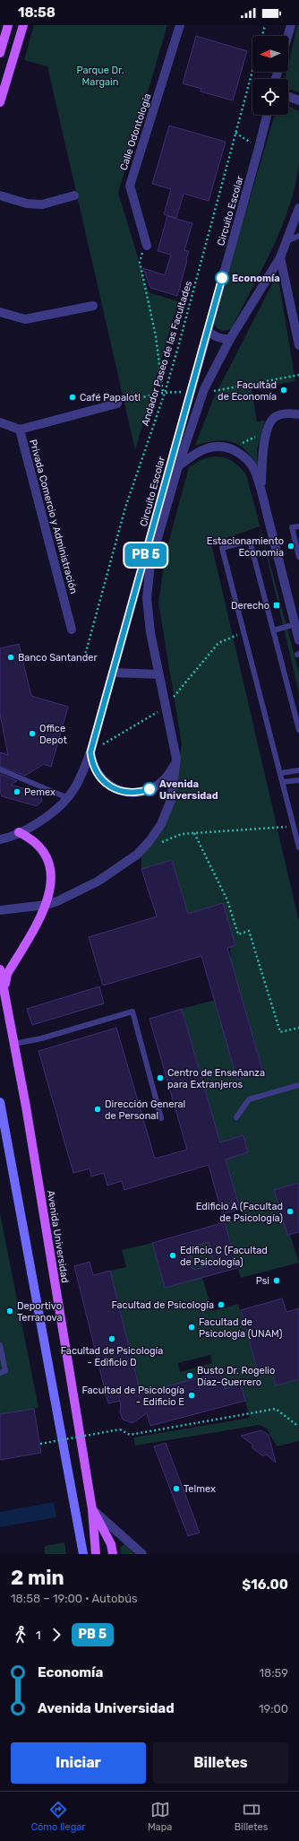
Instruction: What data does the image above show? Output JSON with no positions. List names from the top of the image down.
{
  "streets": {
    "main road": ["Avenida Universidad"],
    "street": ["Calle Odontología", "Circuito Escolar", "Privada Comercio y Administración"],
    "path": ["Andador Paseo de las Facultades"]
  },
  "parks": ["Parque Dr. Margain"],
  "places": {
    "other": [
      "Economía",
      "Facultad de Economía",
      "Café Papalotl",
      "Estacionamiento Economia",
      "Banco Santander",
      "Office Depot",
      "Avenida Universidad",
      "Pemex",
      "Centro de Enseñanza para Extranjeros",
      "Dirección General de Personal",
      "Edificio A (Facultad de Psicología)",
      "Edificio C (Facultad de Psicología)",
      "Psi",
      "Facultad de Psicología",
      "Deportivo Terranova",
      "Facultad de Psicología (UNAM)",
      "Facultad de Psicología - Edificio D",
      "Busto Dr. Rogelio Díaz-Guerrero",
      "Facultad de Psicología - Edificio E",
      "Telmex"
    ],
    "transit": ["Derecho"]
  },
  "north": "left",
  "page": {
    "status": "18:58",
    "on_map": "PB 5",
    "heading": ["2 min", "18:58 – 19:00 · Autobús", "$16.00"],
    "legs": ["1", "PB 5"],
    "list": [
      {
        "name": "Economía",
        "value": "18:59"
      },
      {
        "name": "Avenida Universidad",
        "value": "19:00"
      }
    ],
    "buttons": ["Iniciar", "Billetes"],
    "tabs": ["Cómo llegar", "Mapa", "Billetes"]
  }
}
